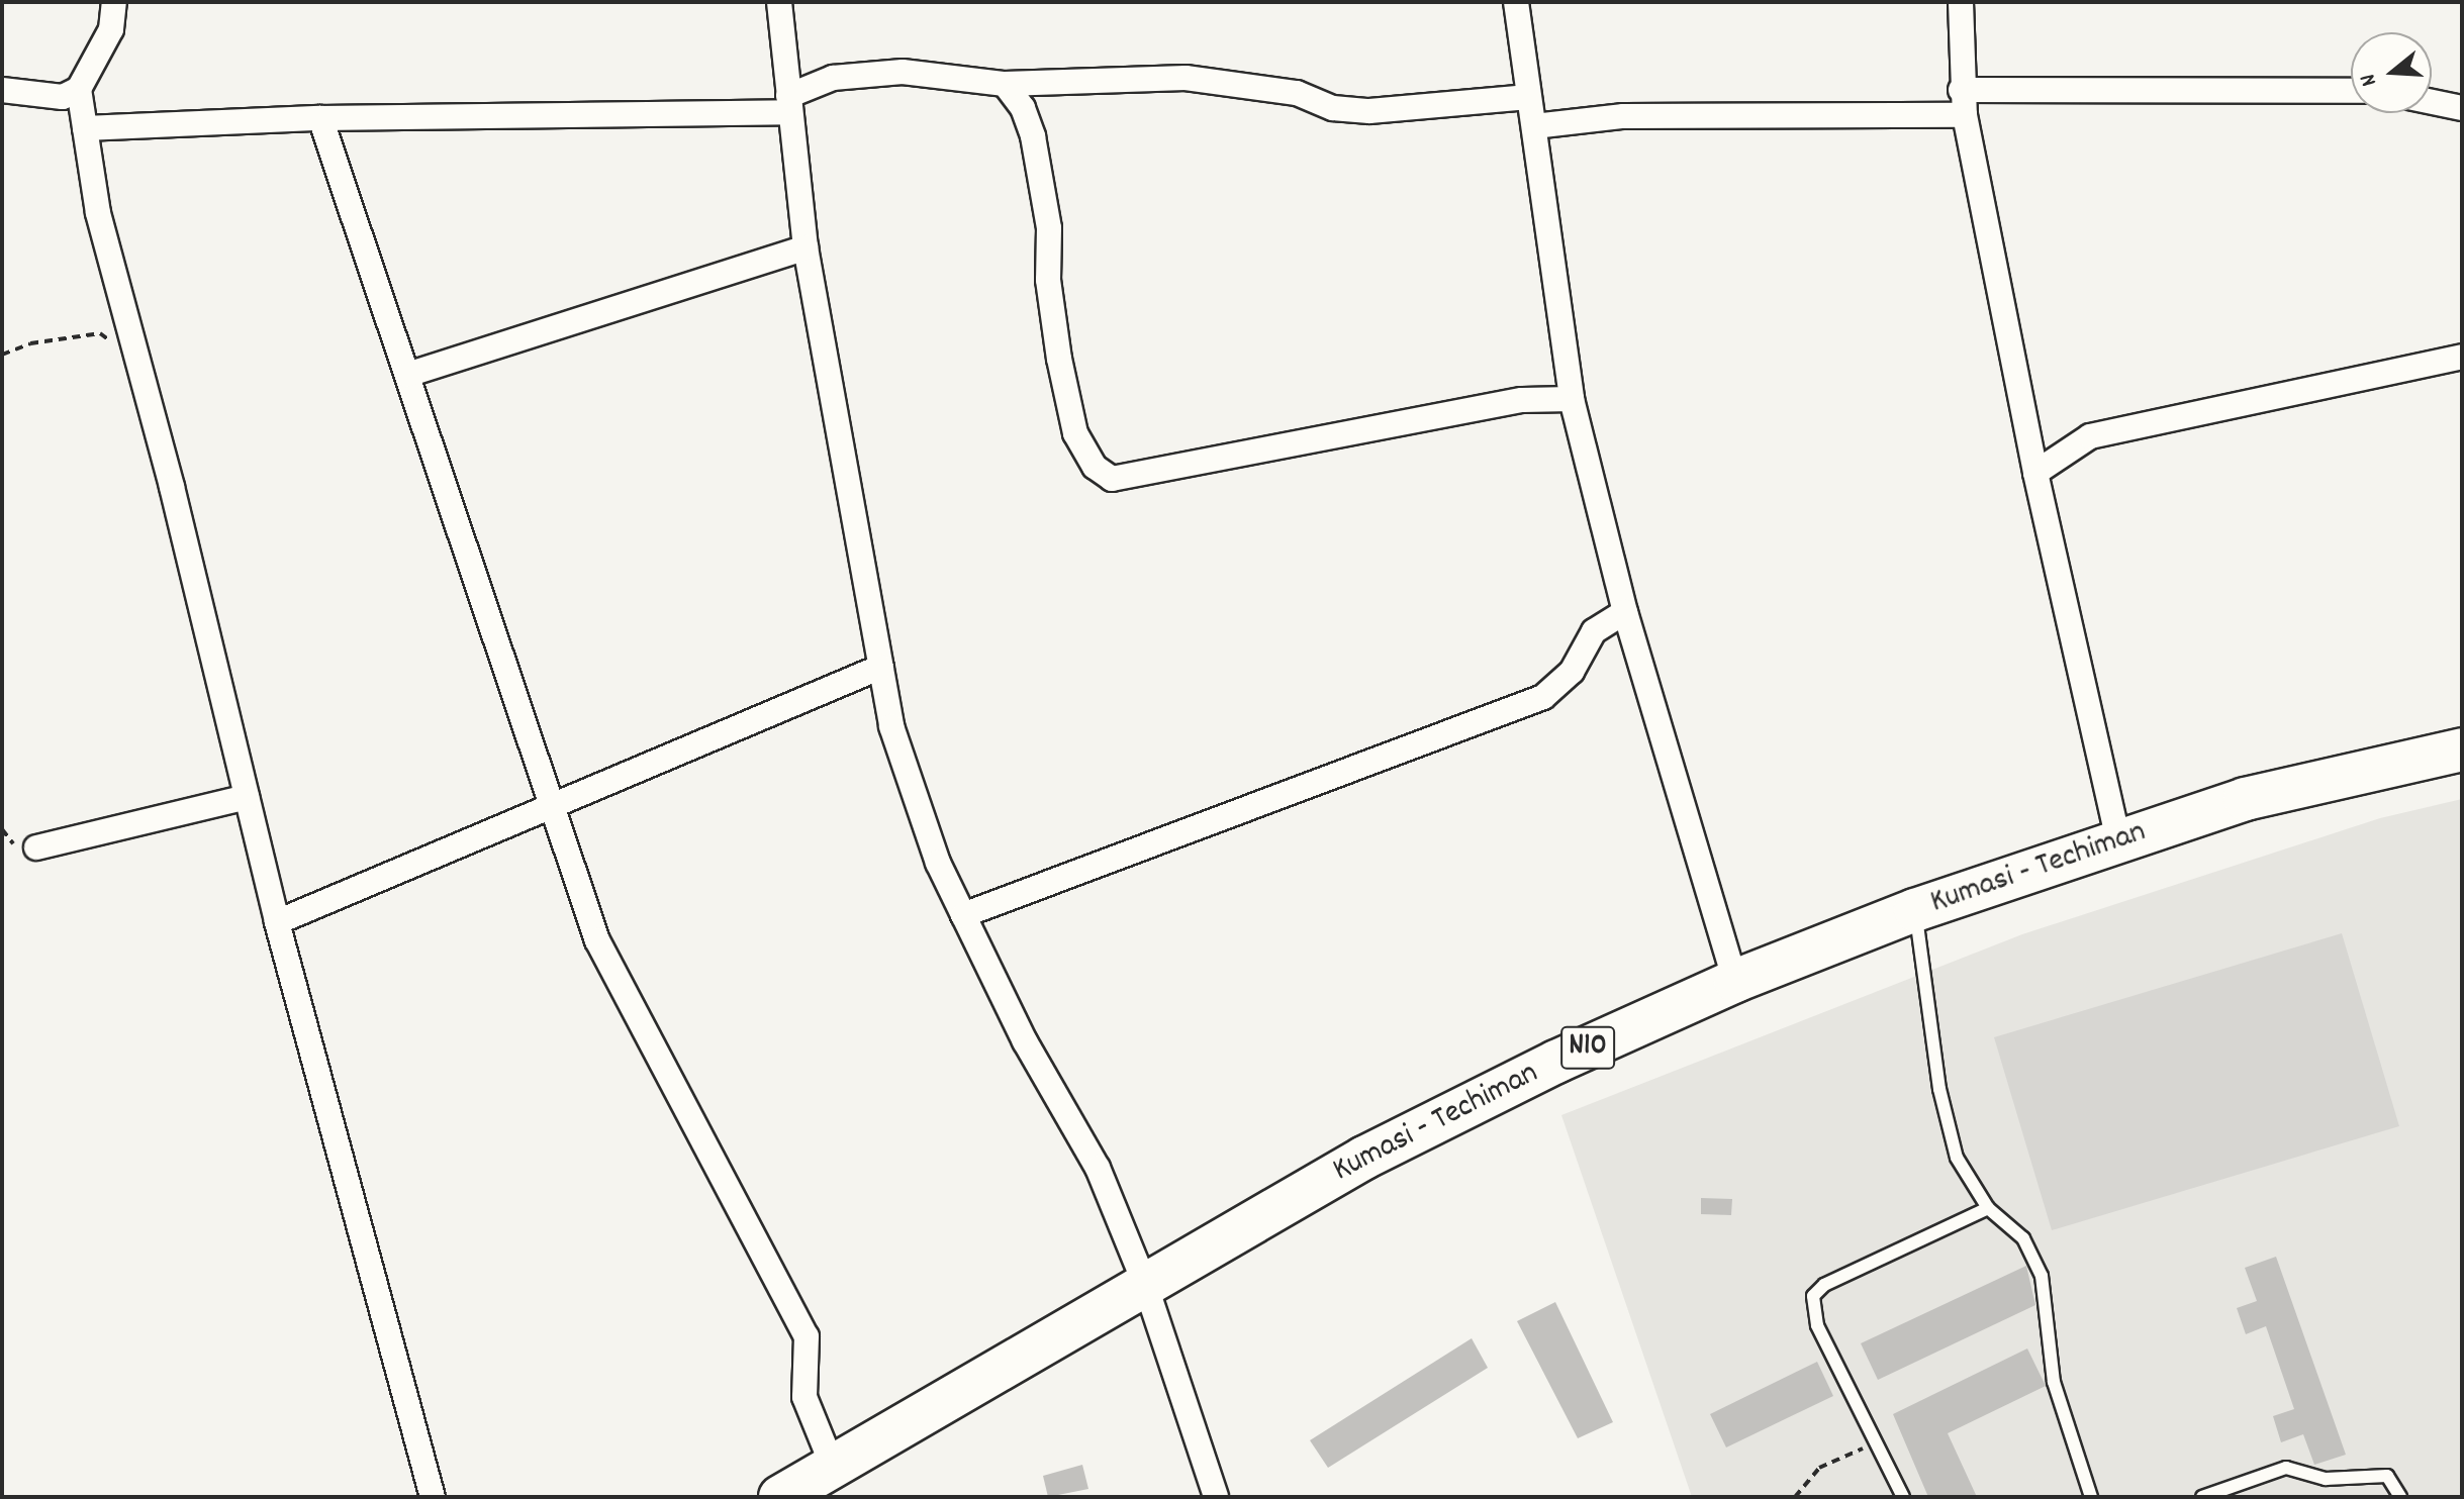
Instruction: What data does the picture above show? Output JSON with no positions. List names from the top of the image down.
{
  "streets": {
    "highway": ["Kumasi - Techiman", "N10"]
  },
  "north": "left"
}
